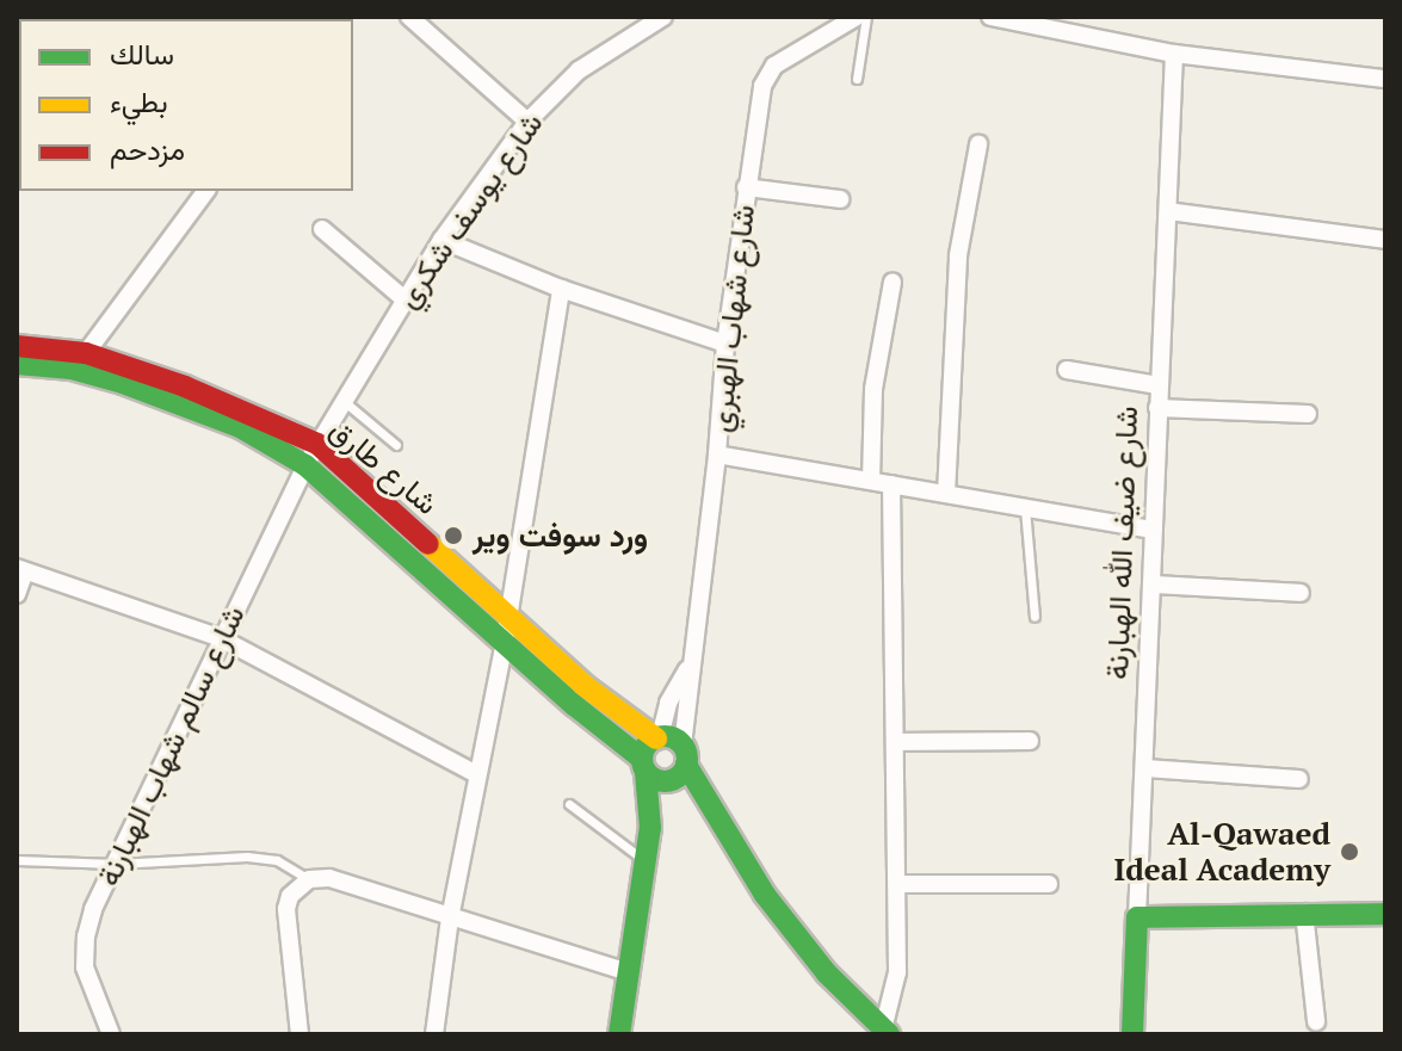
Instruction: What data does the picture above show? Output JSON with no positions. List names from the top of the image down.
{
  "streets": {
    "street": [
      "شارع يوسف شكري",
      "شارع شهاب الهبري",
      "شارع طارق",
      "شارع ضيف الله الهبارنة",
      "شارع سالم شهاب الهبارنة"
    ]
  },
  "crossings": [
    ["شارع يوسف شكري", "شارع طارق"],
    ["شارع يوسف شكري", "شارع سالم شهاب الهبارنة"],
    ["شارع شهاب الهبري", "شارع طارق"],
    ["شارع طارق", "شارع سالم شهاب الهبارنة"]
  ],
  "places": ["ورد سوفت وير", "Al-Qawaed Ideal Academy"],
  "legend": ["سالك", "بطيء", "مزدحم"]
}
